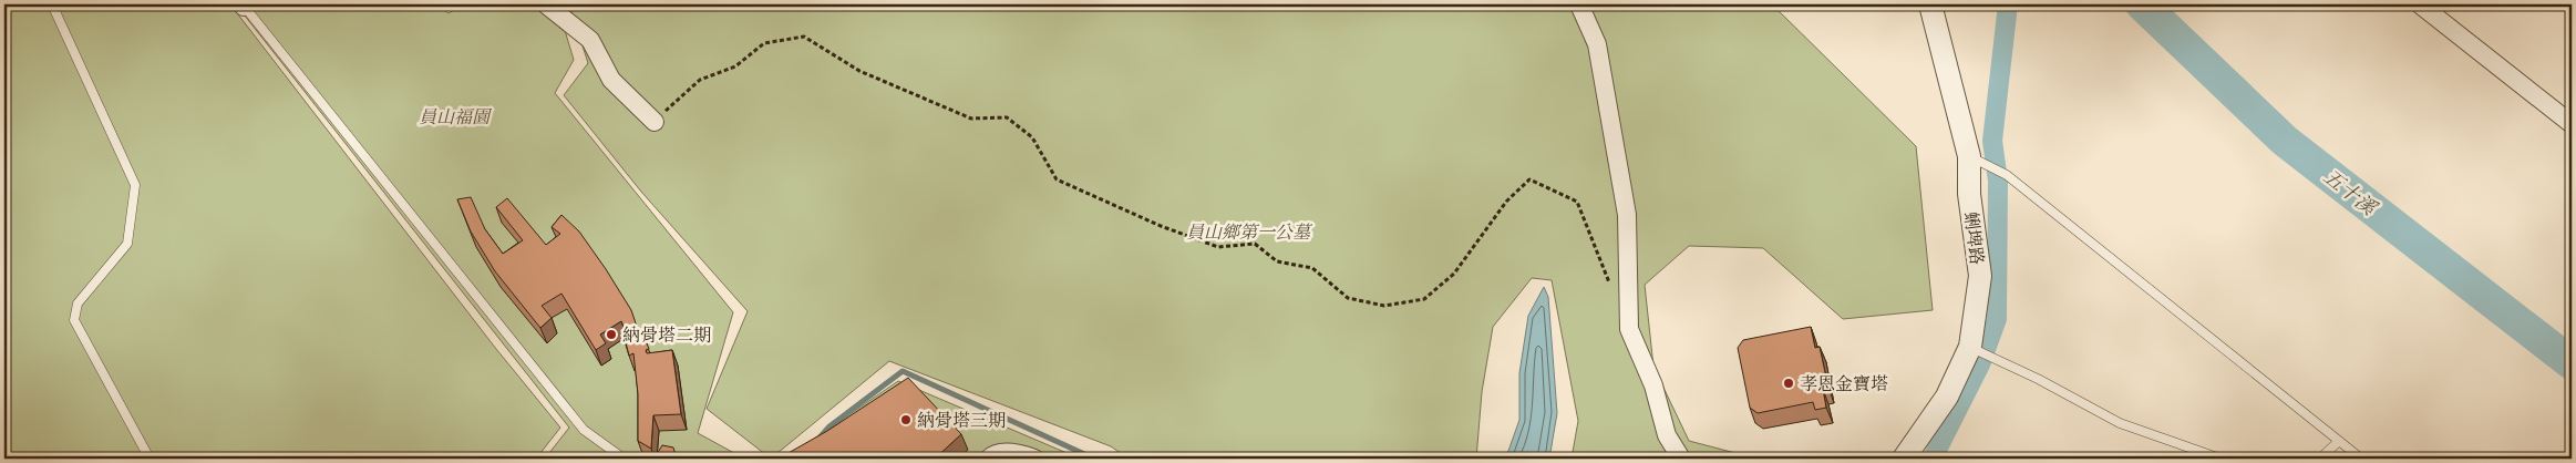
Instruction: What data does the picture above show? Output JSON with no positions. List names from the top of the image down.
{
  "streets": {
    "street": ["蜊埤路"]
  },
  "water": ["五十溪"],
  "parks": ["員山福園", "員山鄉第一公墓"],
  "places": ["納骨塔二期", "孝恩金寶塔", "納骨塔三期"]
}
